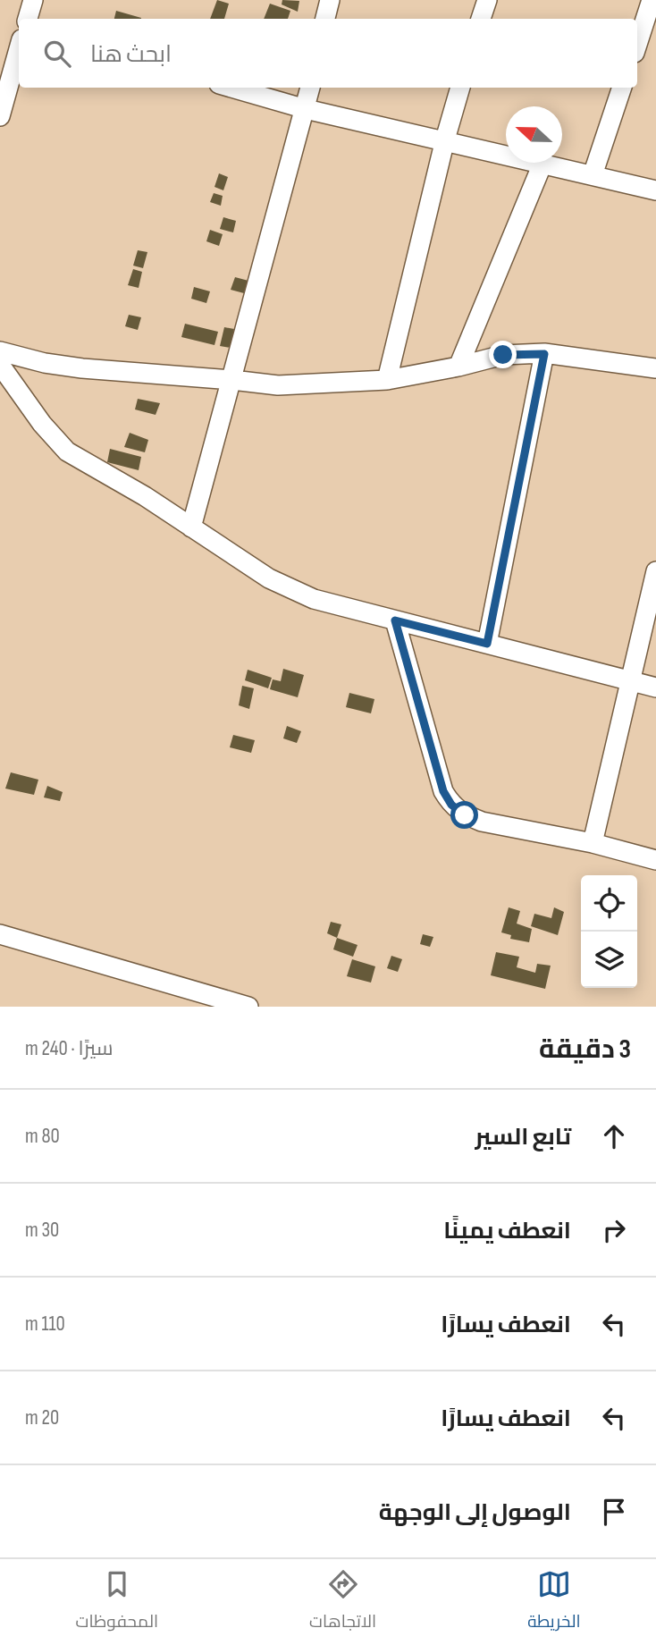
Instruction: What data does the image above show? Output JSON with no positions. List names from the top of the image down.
{
  "north": "left",
  "page": {
    "search": "ابحث هنا",
    "heading": ["3 دقيقة", "سيرًا · 240 m"],
    "list": [
      ["تابع السير", "80 m"],
      ["انعطف يمينًا", "30 m"],
      ["انعطف يسارًا", "110 m"],
      ["انعطف يسارًا", "20 m"],
      "الوصول إلى الوجهة"
    ],
    "nav": ["الخريطة", "الاتجاهات", "المحفوظات"]
  }
}
